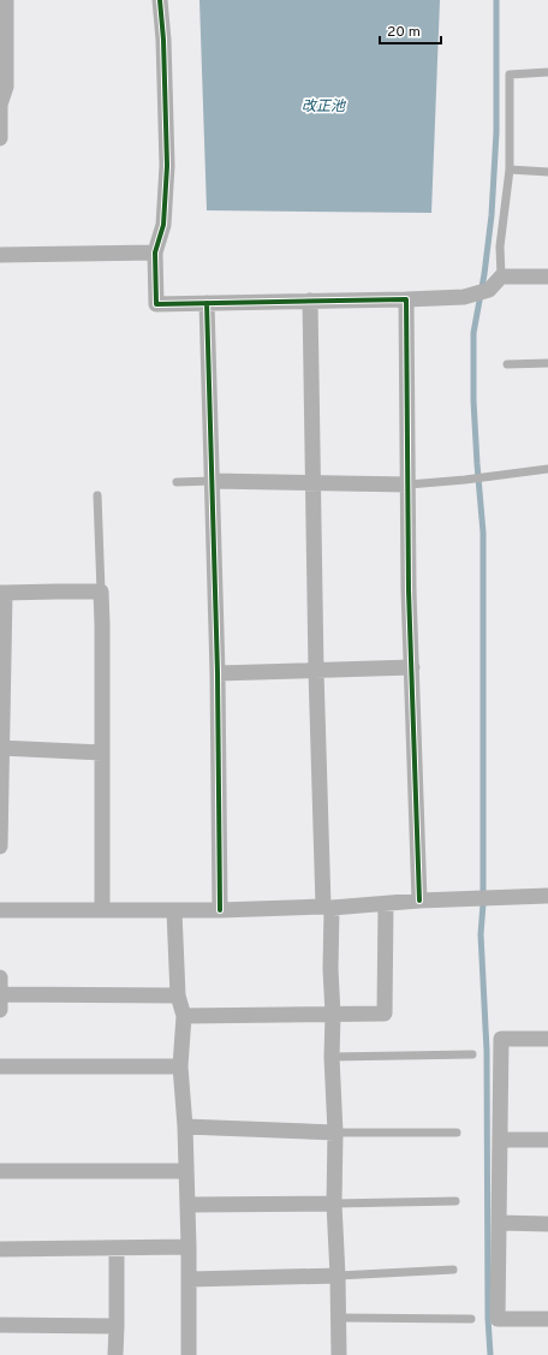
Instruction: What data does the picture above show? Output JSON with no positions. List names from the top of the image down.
{
  "water": ["改正池"],
  "scale_bar": "20 m"
}
